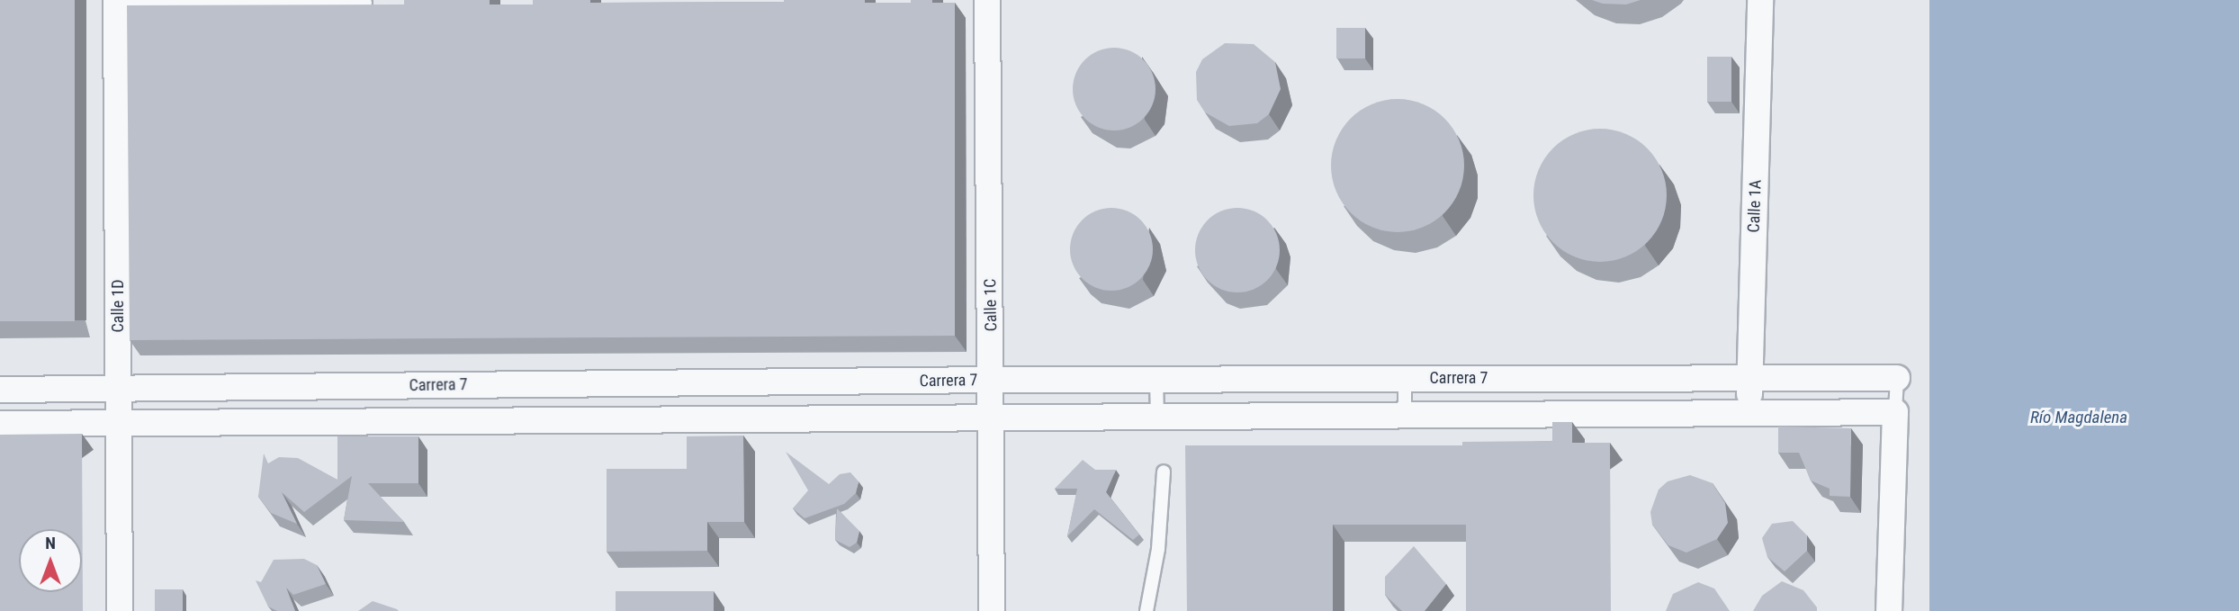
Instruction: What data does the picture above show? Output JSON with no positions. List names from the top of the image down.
{
  "streets": {
    "street": [
      "Calle 1A",
      "Calle 1C",
      "Calle 1D",
      "Carrera 7"
    ]
  },
  "crossings": [
    ["Calle 1A", "Carrera 7"],
    ["Calle 1C", "Carrera 7"],
    ["Calle 1D", "Carrera 7"]
  ],
  "water": ["Río Magdalena"],
  "north": "top"
}
